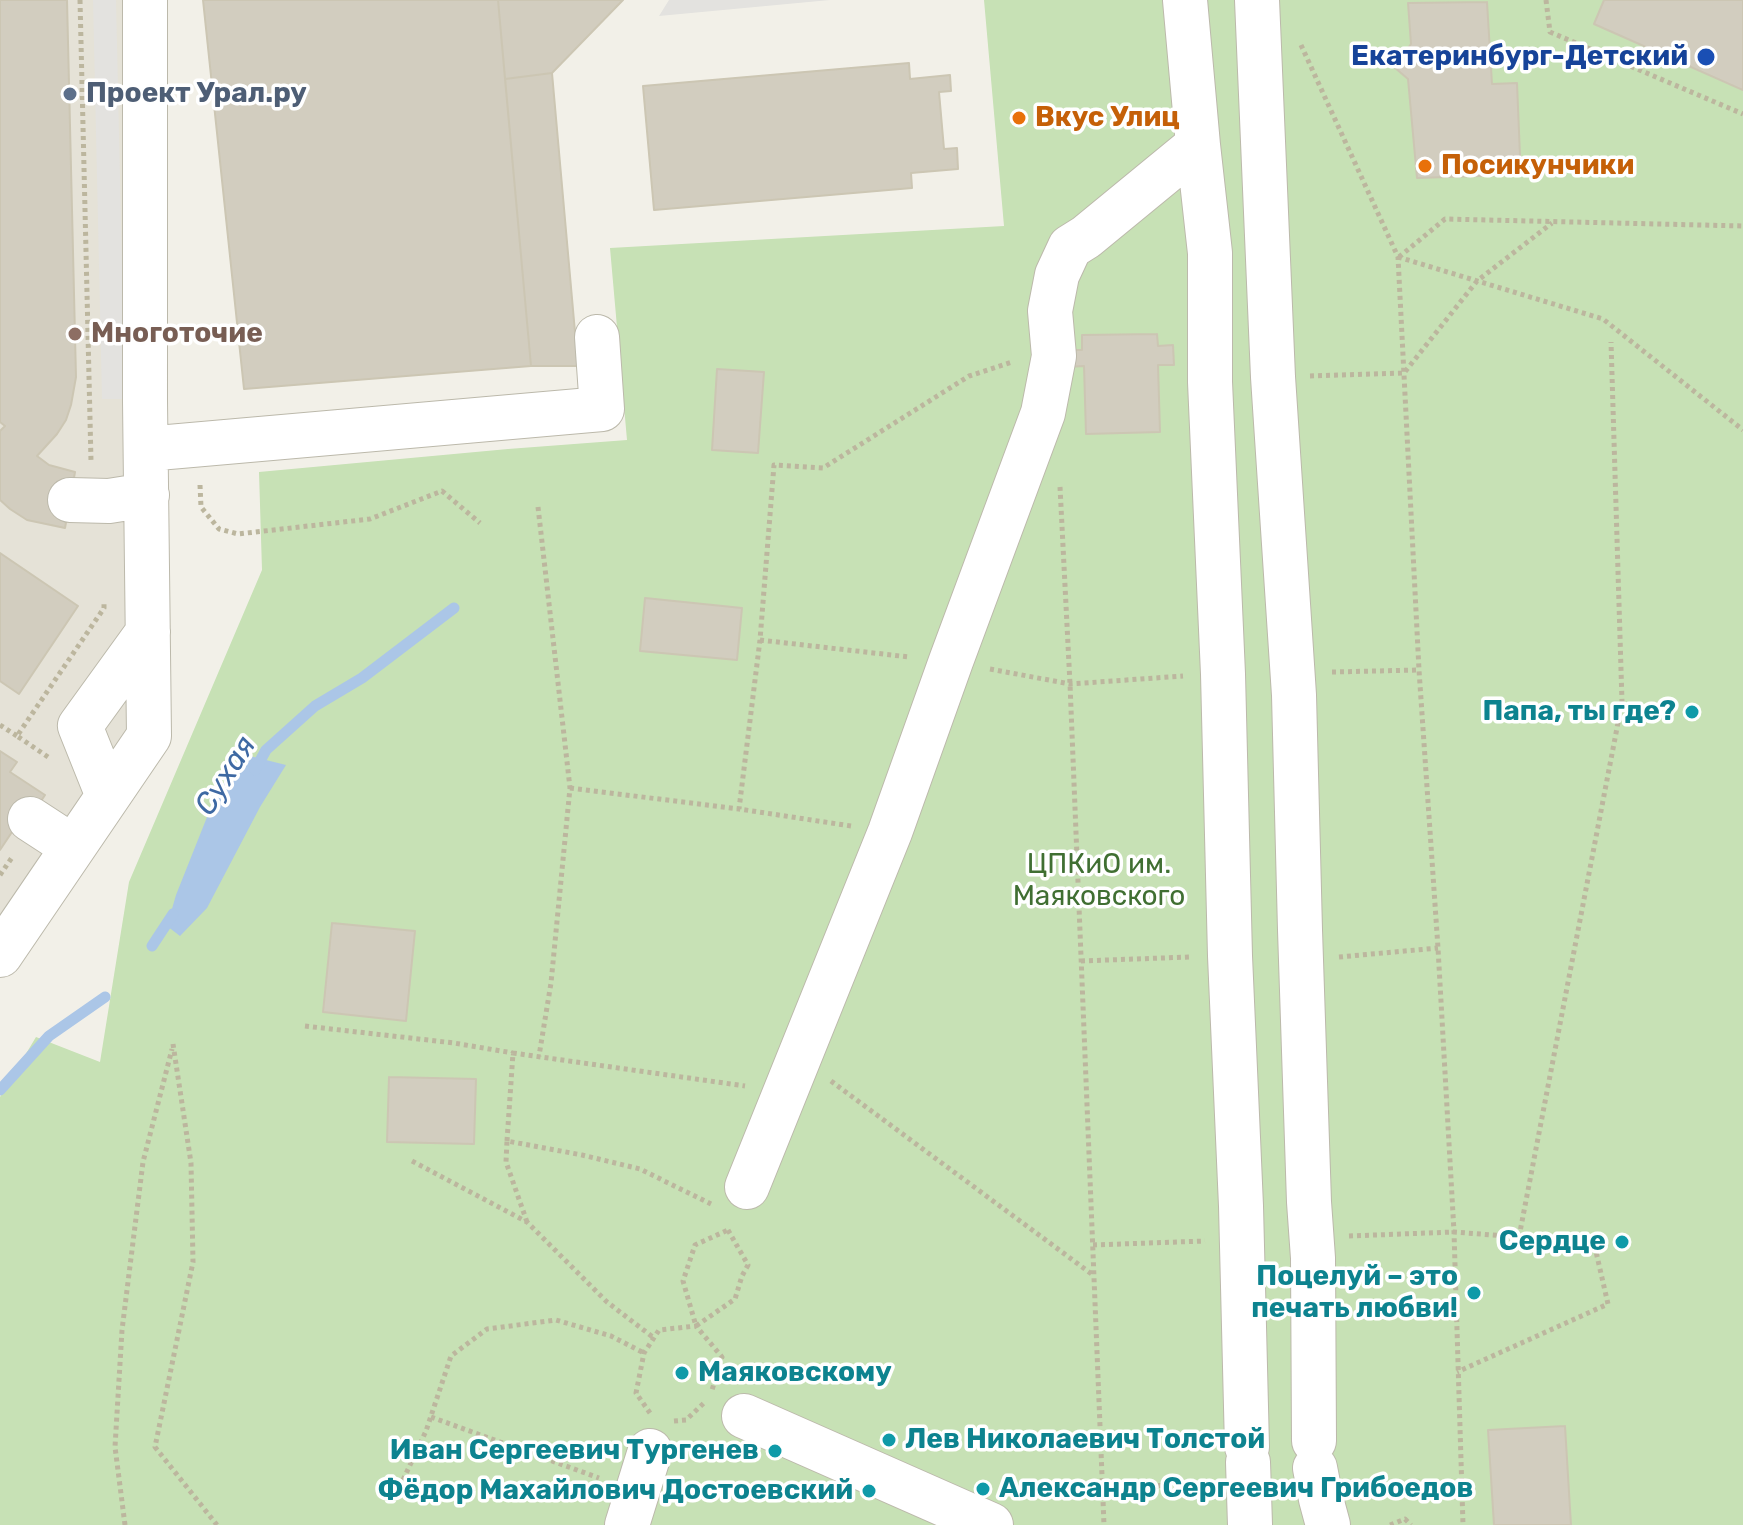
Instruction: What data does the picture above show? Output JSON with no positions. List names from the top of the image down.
{
  "water": ["Сухая"],
  "parks": ["ЦПКиО им. Маяковского"],
  "places": [
    "Екатеринбург-Детский",
    "Проект Урал.ру",
    "Вкус Улиц",
    "Посикунчики",
    "Многоточие",
    "Папа, ты где?",
    "Сердце",
    "Поцелуй – это печать любви!",
    "Маяковскому",
    "Лев Николаевич Толстой",
    "Иван Сергеевич Тургенев",
    "Александр Сергеевич Грибоедов",
    "Фёдор Махайлович Достоевский"
  ]
}
